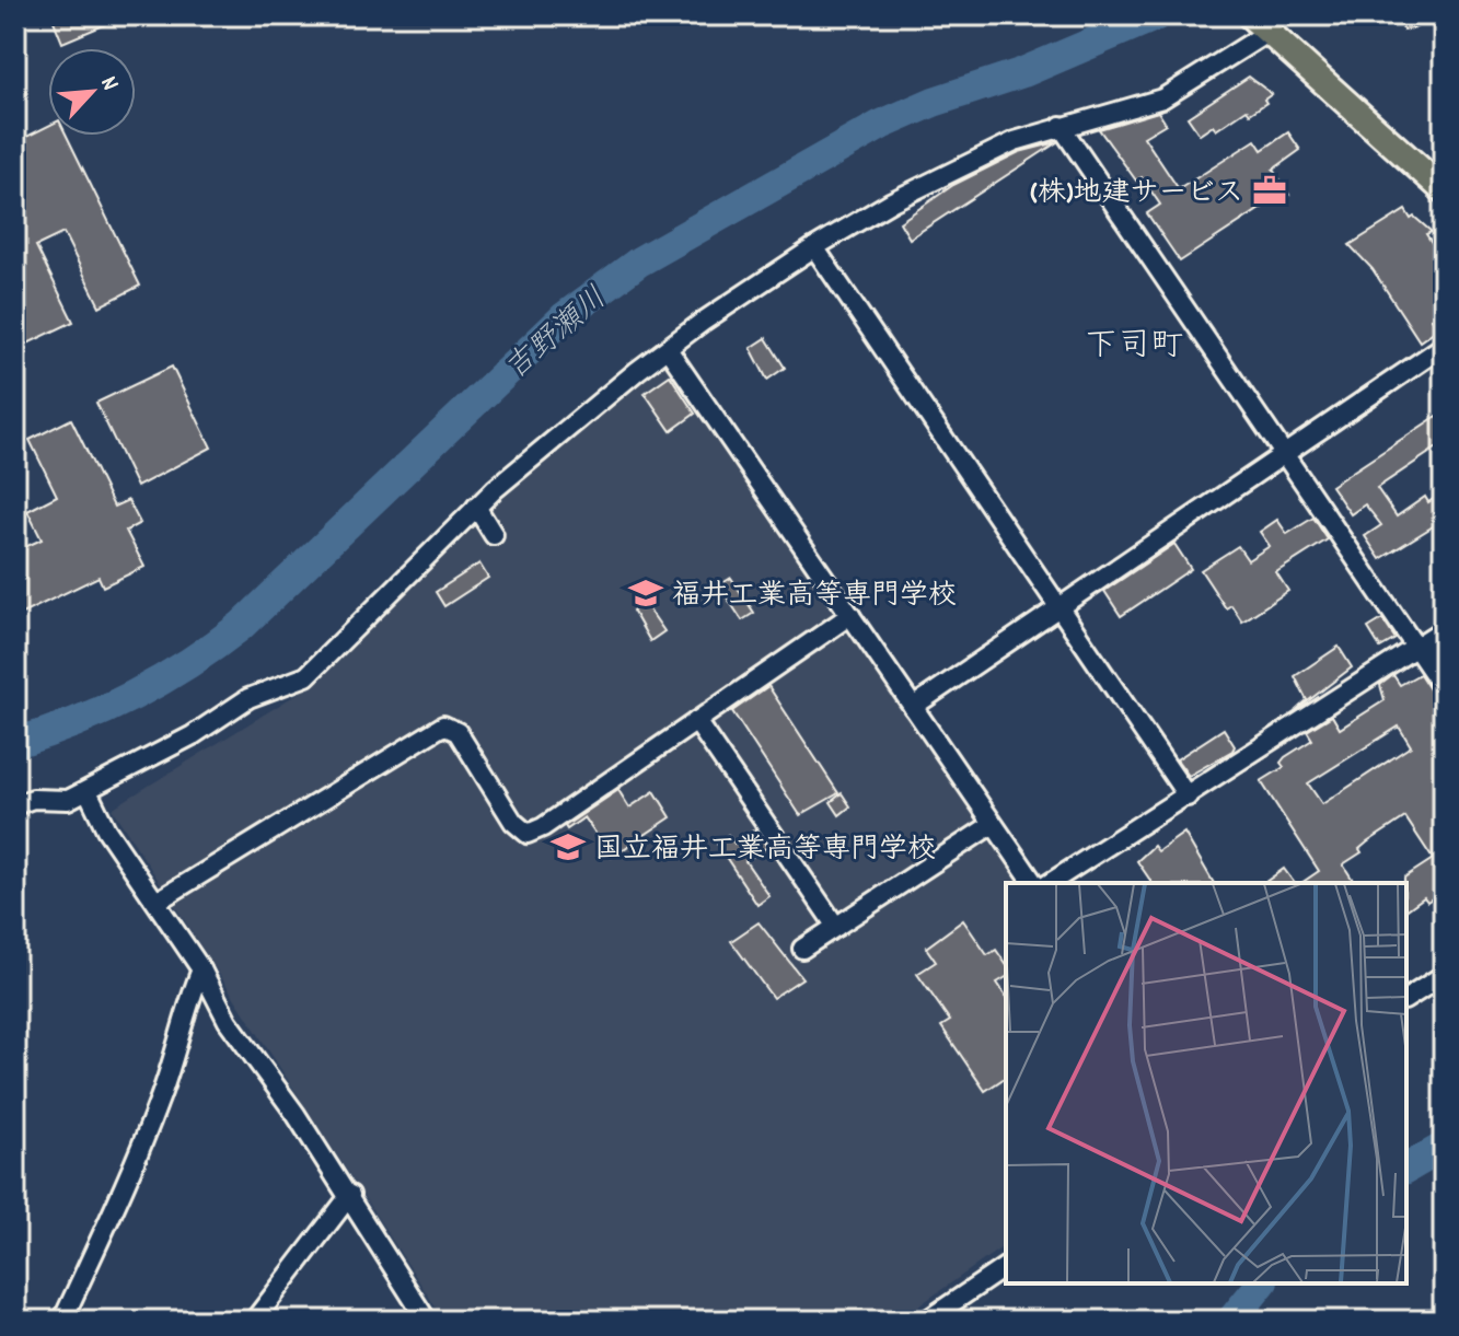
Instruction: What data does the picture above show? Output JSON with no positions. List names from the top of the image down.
{
  "districts": ["下司町"],
  "water": ["吉野瀬川"],
  "places": {
    "office": ["(株)地建サービス"],
    "school or university": ["福井工業高等専門学校", "国立福井工業高等専門学校"]
  },
  "north": "top right"
}
